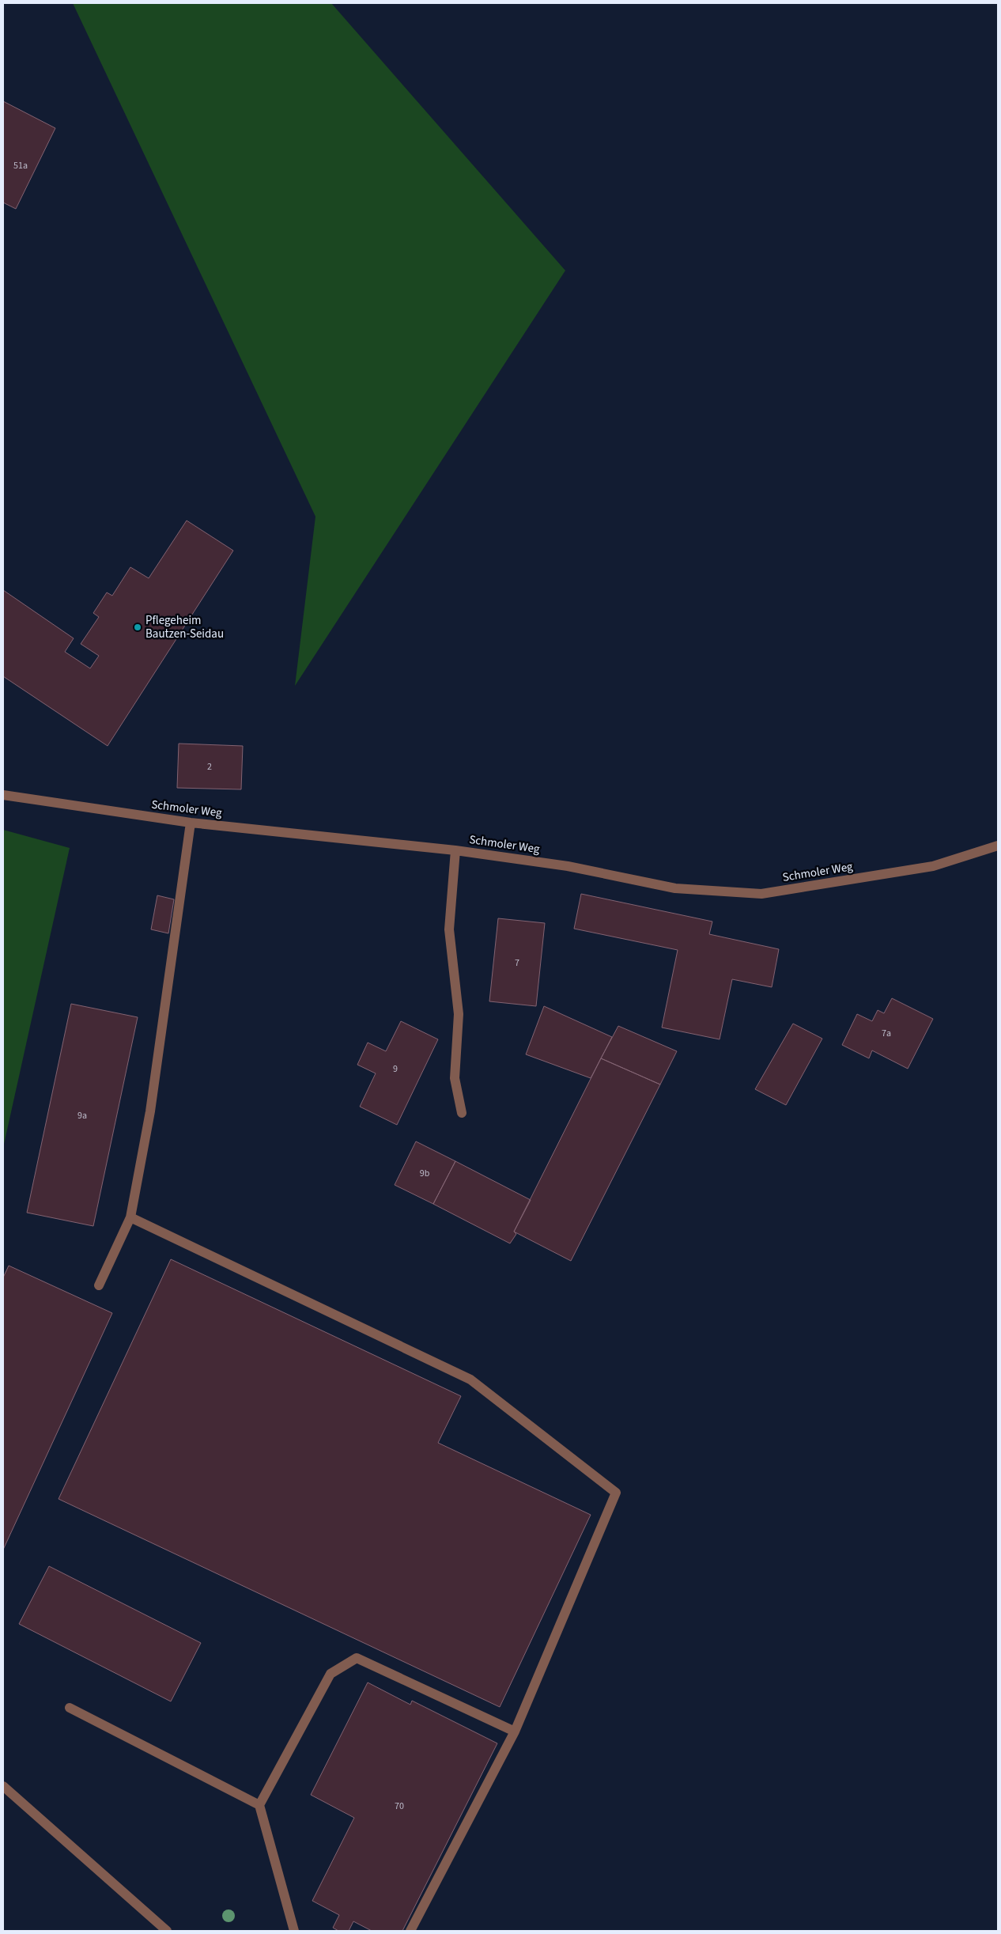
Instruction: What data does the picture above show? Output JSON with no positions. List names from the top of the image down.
{
  "streets": {
    "street": ["Schmoler Weg"]
  },
  "places": ["Pflegeheim Bautzen-Seidau"],
  "house_numbers": [
    "51a",
    "2",
    "7",
    "7a",
    "9",
    "9a",
    "9b",
    "70"
  ]
}
